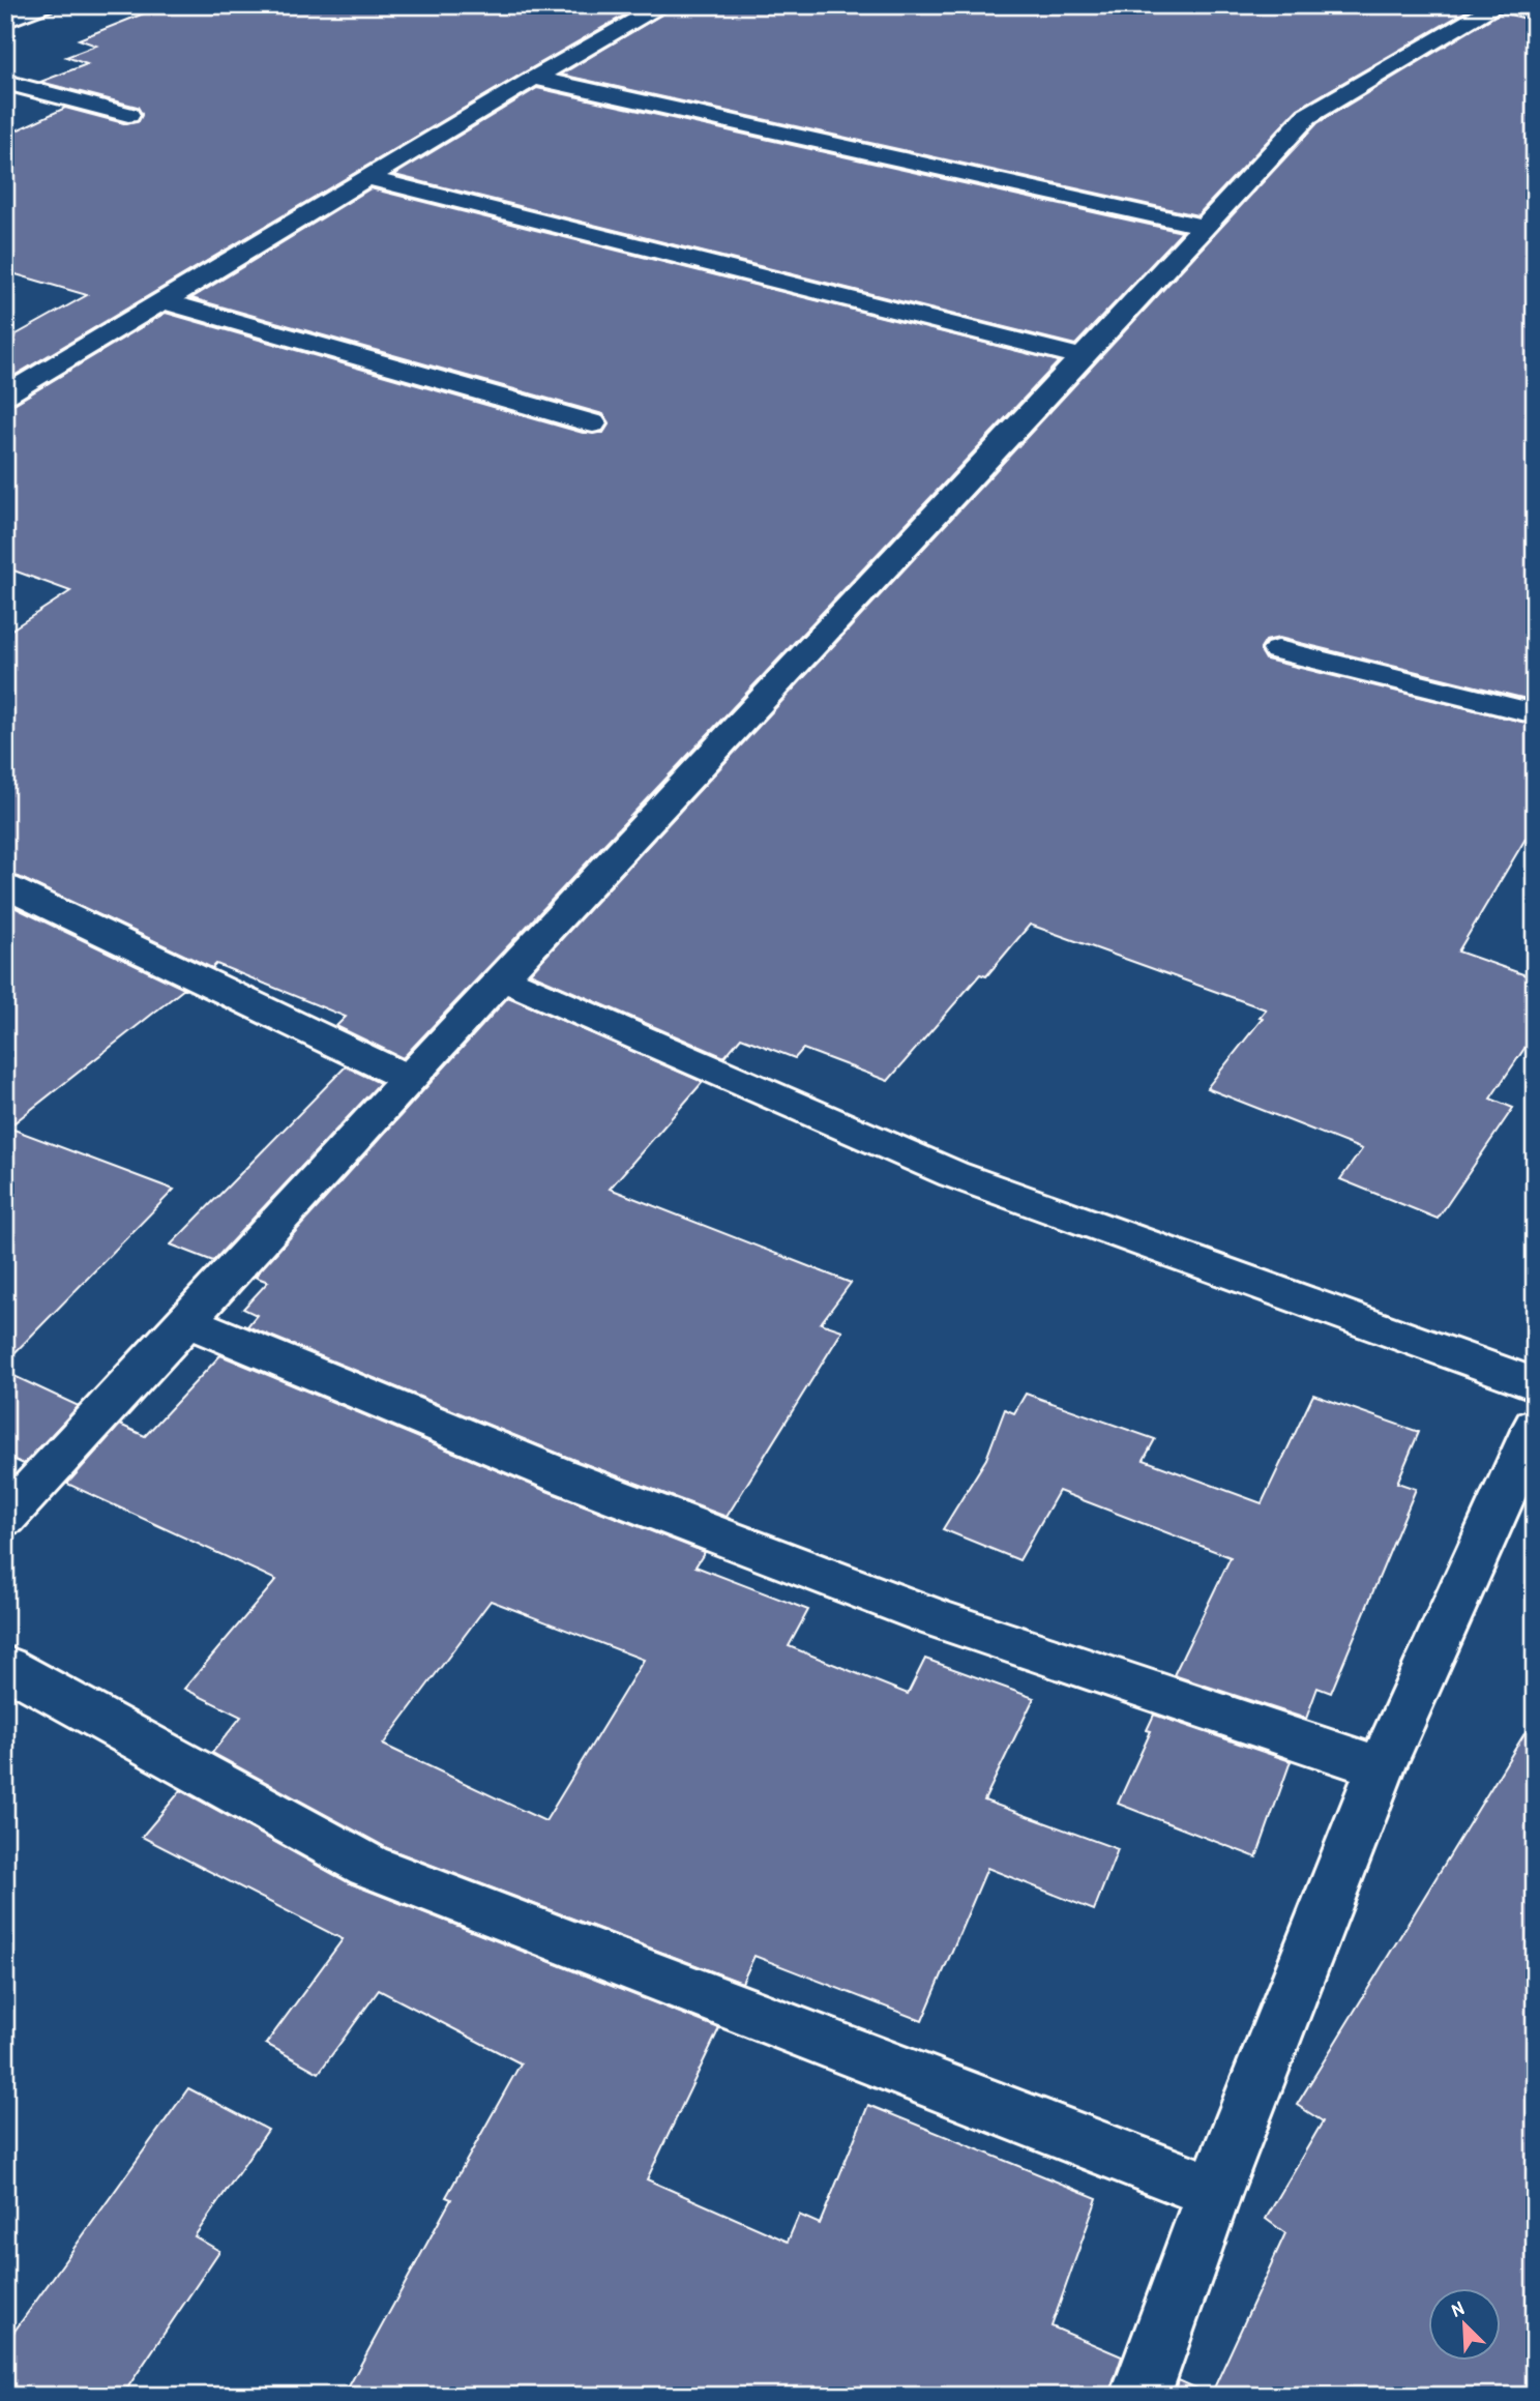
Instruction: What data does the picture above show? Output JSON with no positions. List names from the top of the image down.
{
  "north": "top left"
}
